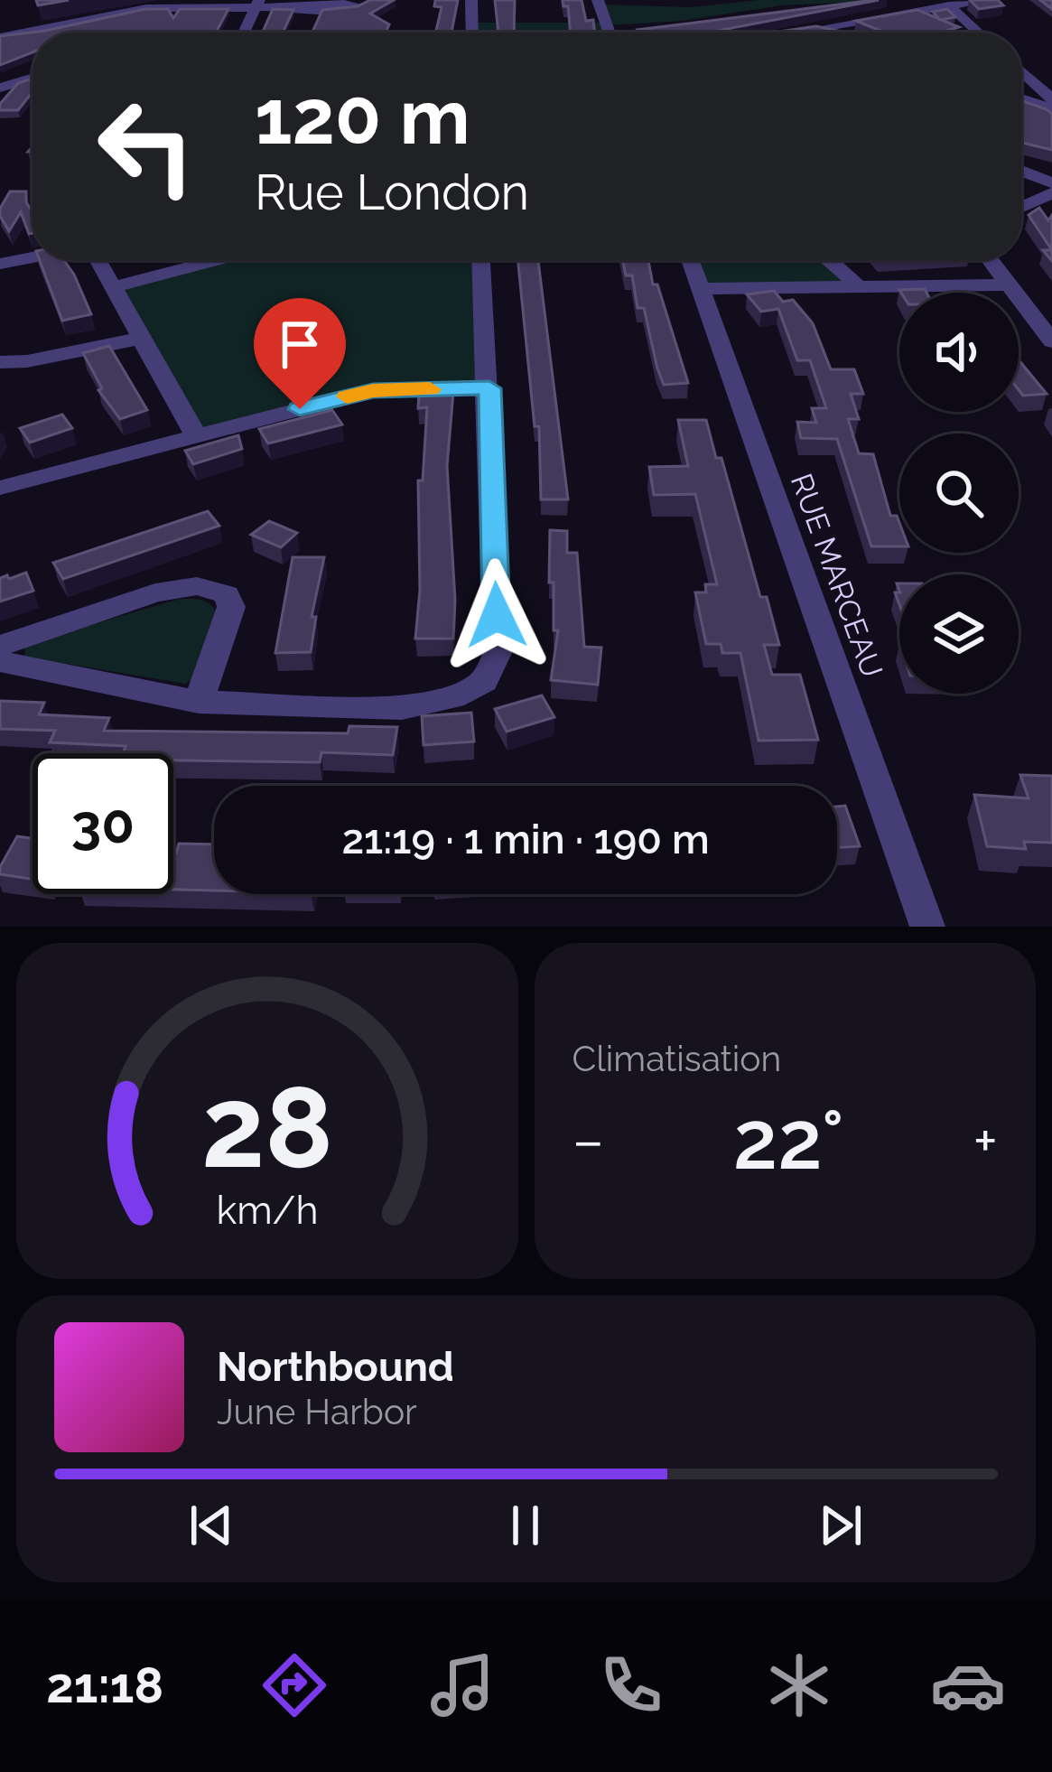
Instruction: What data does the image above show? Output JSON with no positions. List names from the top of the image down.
{
  "streets": {
    "street": ["RUE MARCEAU"]
  },
  "page": {
    "turn": ["120 m", "Rue London"],
    "limit": "30",
    "trip": "21:19 · 1 min · 190 m",
    "tile": "Climatisation",
    "heat": ["−", "22°", "+"],
    "song": ["Northbound", "June Harbor"],
    "tabs": "21:18",
    "gauge": ["28", "km/h"]
  }
}
